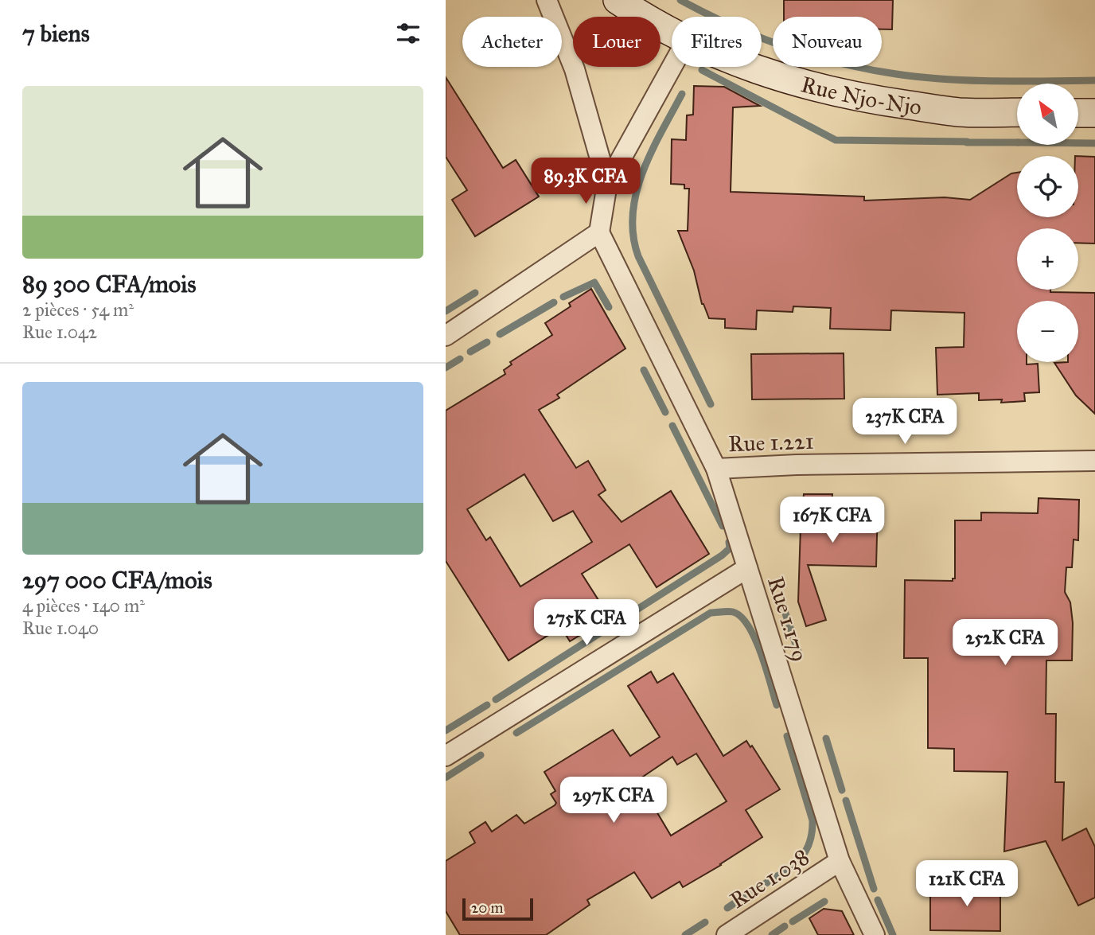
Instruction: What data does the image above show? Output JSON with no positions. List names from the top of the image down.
{
  "streets": {
    "main road": ["Rue Njo-Njo"],
    "street": ["Rue 1.221", "Rue 1.179", "Rue 1.038"]
  },
  "crossings": [
    ["Rue 1.221", "Rue 1.179"],
    ["Rue 1.179", "Rue 1.038"]
  ],
  "scale_bar": "20 m",
  "north": "top left",
  "page": {
    "heading": "7 biens",
    "chip": [
      "Acheter",
      "Louer",
      "Filtres",
      "Nouveau"
    ],
    "list": [
      {
        "name": "89 300 CFA/mois",
        "note": "2 pièces · 54 m² · Rue 1.042"
      },
      {
        "name": "297 000 CFA/mois",
        "note": "4 pièces · 140 m² · Rue 1.040"
      }
    ],
    "map_buttons": ["+", "−"],
    "price": [
      "89.3K CFA",
      "237K CFA",
      "167K CFA",
      "275K CFA",
      "252K CFA",
      "297K CFA",
      "121K CFA"
    ],
    "scale": "20 m"
  }
}
